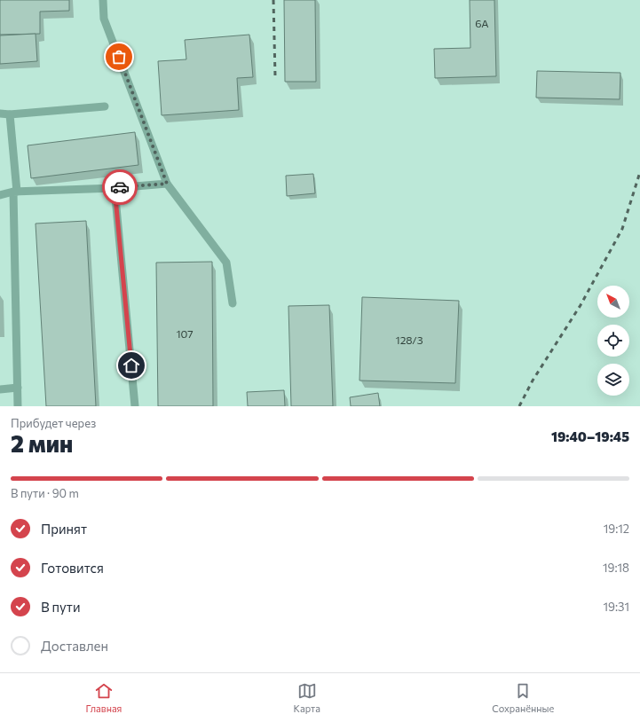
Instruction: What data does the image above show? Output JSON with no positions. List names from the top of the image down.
{
  "house_numbers": ["6А", "107", "128/3"],
  "north": "top left",
  "page": {
    "heading": ["2 мин", "Прибудет через", "19:40–19:45"],
    "bar": "В пути · 90 m",
    "list": [
      ["Принят", "19:12"],
      ["Готовится", "19:18"],
      ["В пути", "19:31"],
      "Доставлен"
    ],
    "tabs": ["Главная", "Карта", "Сохранённые"]
  }
}
